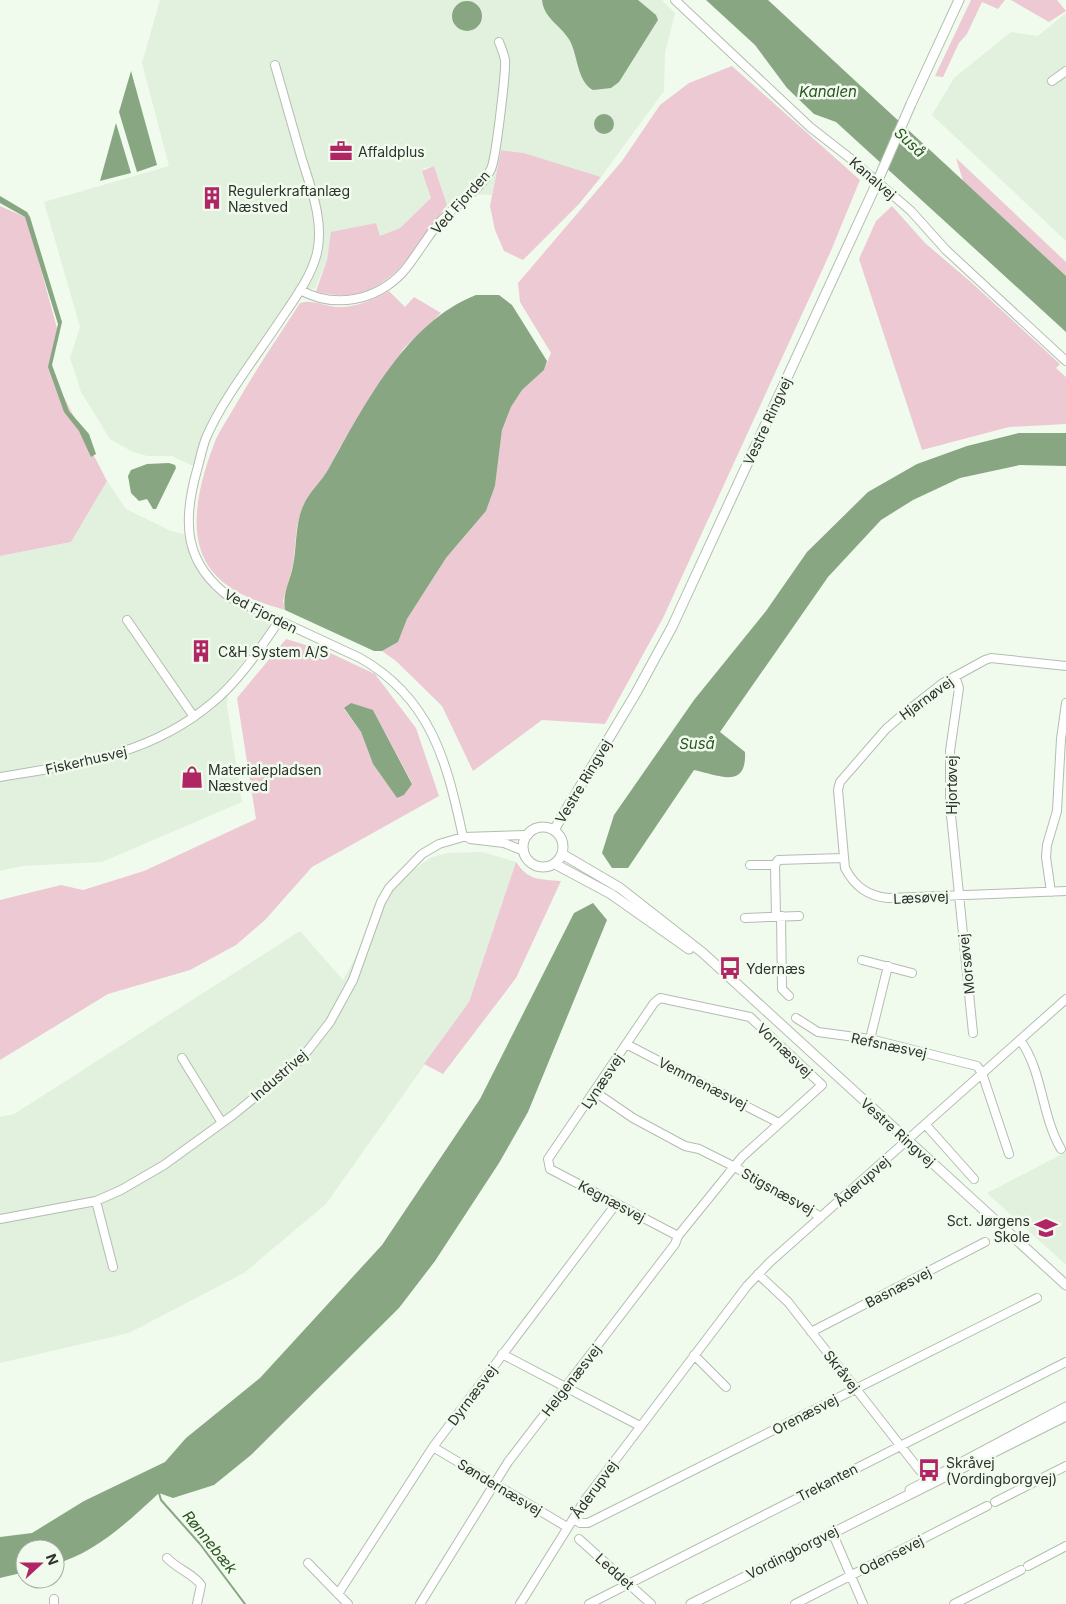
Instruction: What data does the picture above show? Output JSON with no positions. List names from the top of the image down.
{
  "streets": {
    "main road": ["Vestre Ringvej", "Vordingborgvej"],
    "street": [
      "Kanalvej",
      "Ved Fjorden",
      "Hjarnøvej",
      "Fiskerhusvej",
      "Hjortøvej",
      "Læsøvej",
      "Morsøvej",
      "Refsnæsvej",
      "Vornæsvej",
      "Industrivej",
      "Lynæsvej",
      "Vemmenæsvej",
      "Åderupvej",
      "Stigsnæsvej",
      "Kegnæsvej",
      "Basnæsvej",
      "Skråvej",
      "Helgenæsvej",
      "Dyrnæsvej",
      "Orenæsvej",
      "Trekanten",
      "Søndernæsvej",
      "Odensevej",
      "Leddet"
    ]
  },
  "crossings": [
    ["Ved Fjorden", "Fiskerhusvej"],
    ["Ved Fjorden", "Industrivej"],
    ["Vestre Ringvej", "Industrivej"],
    ["Vestre Ringvej", "Åderupvej"],
    ["Hjarnøvej", "Hjortøvej"],
    ["Hjarnøvej", "Læsøvej"],
    ["Hjortøvej", "Læsøvej"],
    ["Hjortøvej", "Morsøvej"],
    ["Læsøvej", "Morsøvej"],
    ["Refsnæsvej", "Åderupvej"],
    ["Vornæsvej", "Lynæsvej"],
    ["Vornæsvej", "Helgenæsvej"],
    ["Lynæsvej", "Vemmenæsvej"],
    ["Lynæsvej", "Kegnæsvej"],
    ["Vemmenæsvej", "Helgenæsvej"],
    ["Åderupvej", "Stigsnæsvej"],
    ["Åderupvej", "Skråvej"],
    ["Åderupvej", "Orenæsvej"],
    ["Åderupvej", "Søndernæsvej"],
    ["Stigsnæsvej", "Helgenæsvej"],
    ["Kegnæsvej", "Helgenæsvej"],
    ["Kegnæsvej", "Dyrnæsvej"],
    ["Basnæsvej", "Skråvej"],
    ["Skråvej", "Orenæsvej"],
    ["Skråvej", "Trekanten"],
    ["Helgenæsvej", "Søndernæsvej"],
    ["Dyrnæsvej", "Søndernæsvej"],
    ["Trekanten", "Leddet"]
  ],
  "water": ["Kanalen", "Suså", "Rønnebæk"],
  "places": {
    "office": ["Affaldplus"],
    "building": ["Regulerkraftanlæg Næstved", "C&H System A/S"],
    "shop": ["Materialepladsen Næstved"],
    "bus stop": ["Ydernæs", "Skråvej (Vordingborgvej)"],
    "school or university": ["Sct. Jørgens Skole"]
  },
  "north": "right"
}
